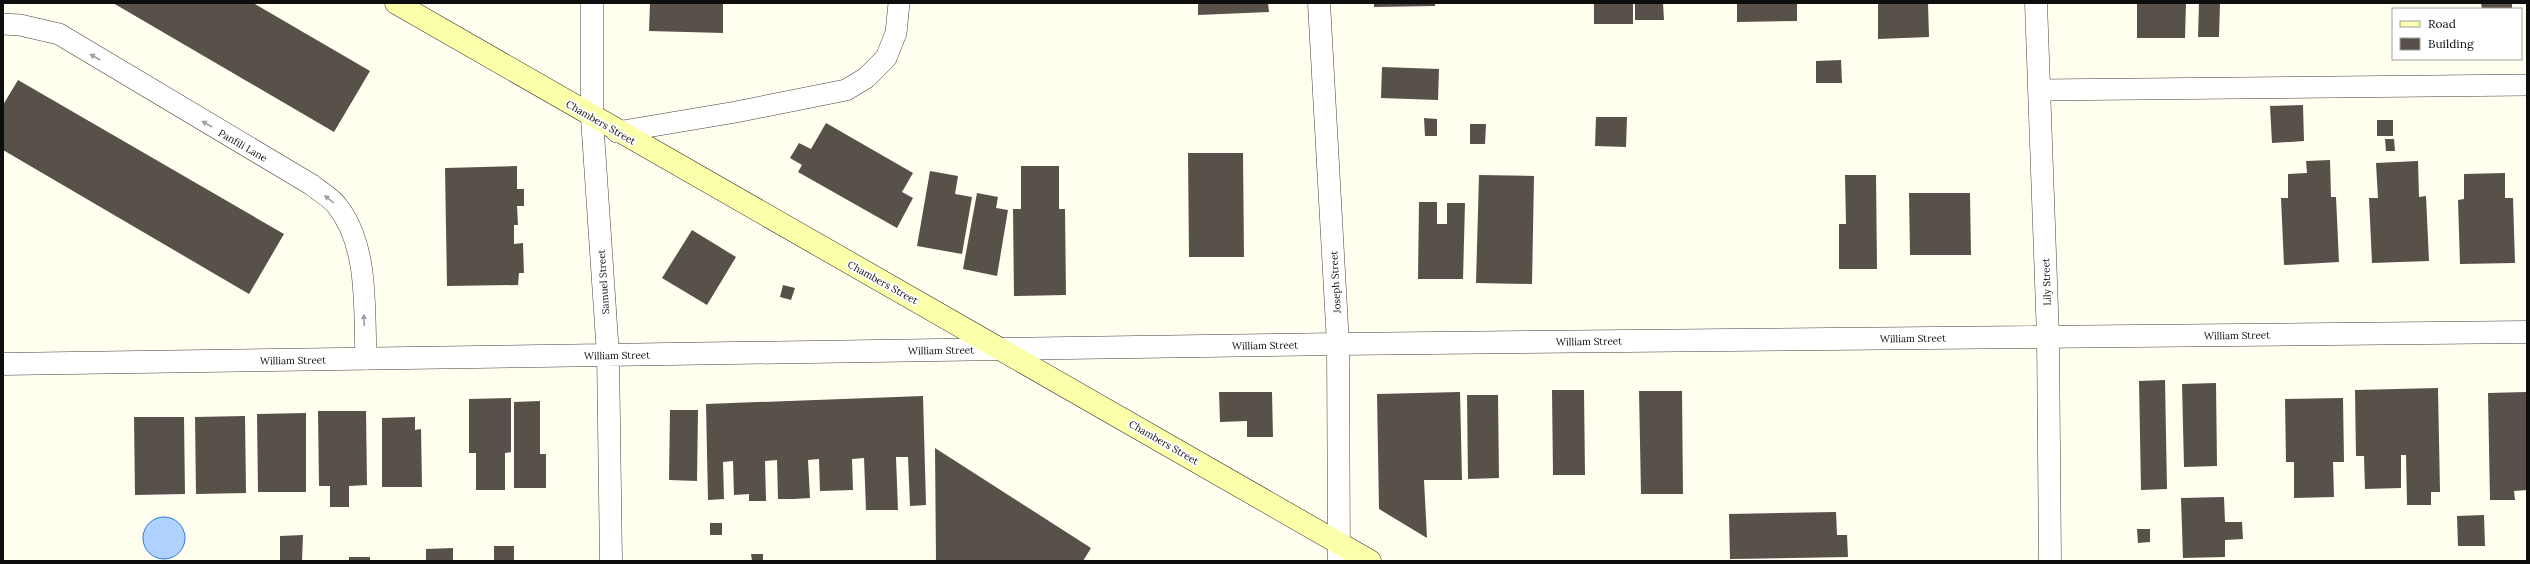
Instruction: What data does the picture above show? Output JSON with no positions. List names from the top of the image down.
{
  "streets": {
    "street": [
      "Chambers Street",
      "Samuel Street",
      "Joseph Street",
      "Lily Street",
      "William Street"
    ],
    "lane": ["Panfili Lane"]
  },
  "crossings": [
    ["Chambers Street", "Samuel Street"],
    ["Chambers Street", "Joseph Street"],
    ["Chambers Street", "William Street"],
    ["Panfili Lane", "William Street"],
    ["Samuel Street", "William Street"],
    ["Joseph Street", "William Street"],
    ["Lily Street", "William Street"]
  ],
  "one_way": ["Panfili Lane"],
  "legend": ["Road", "Building"]
}
